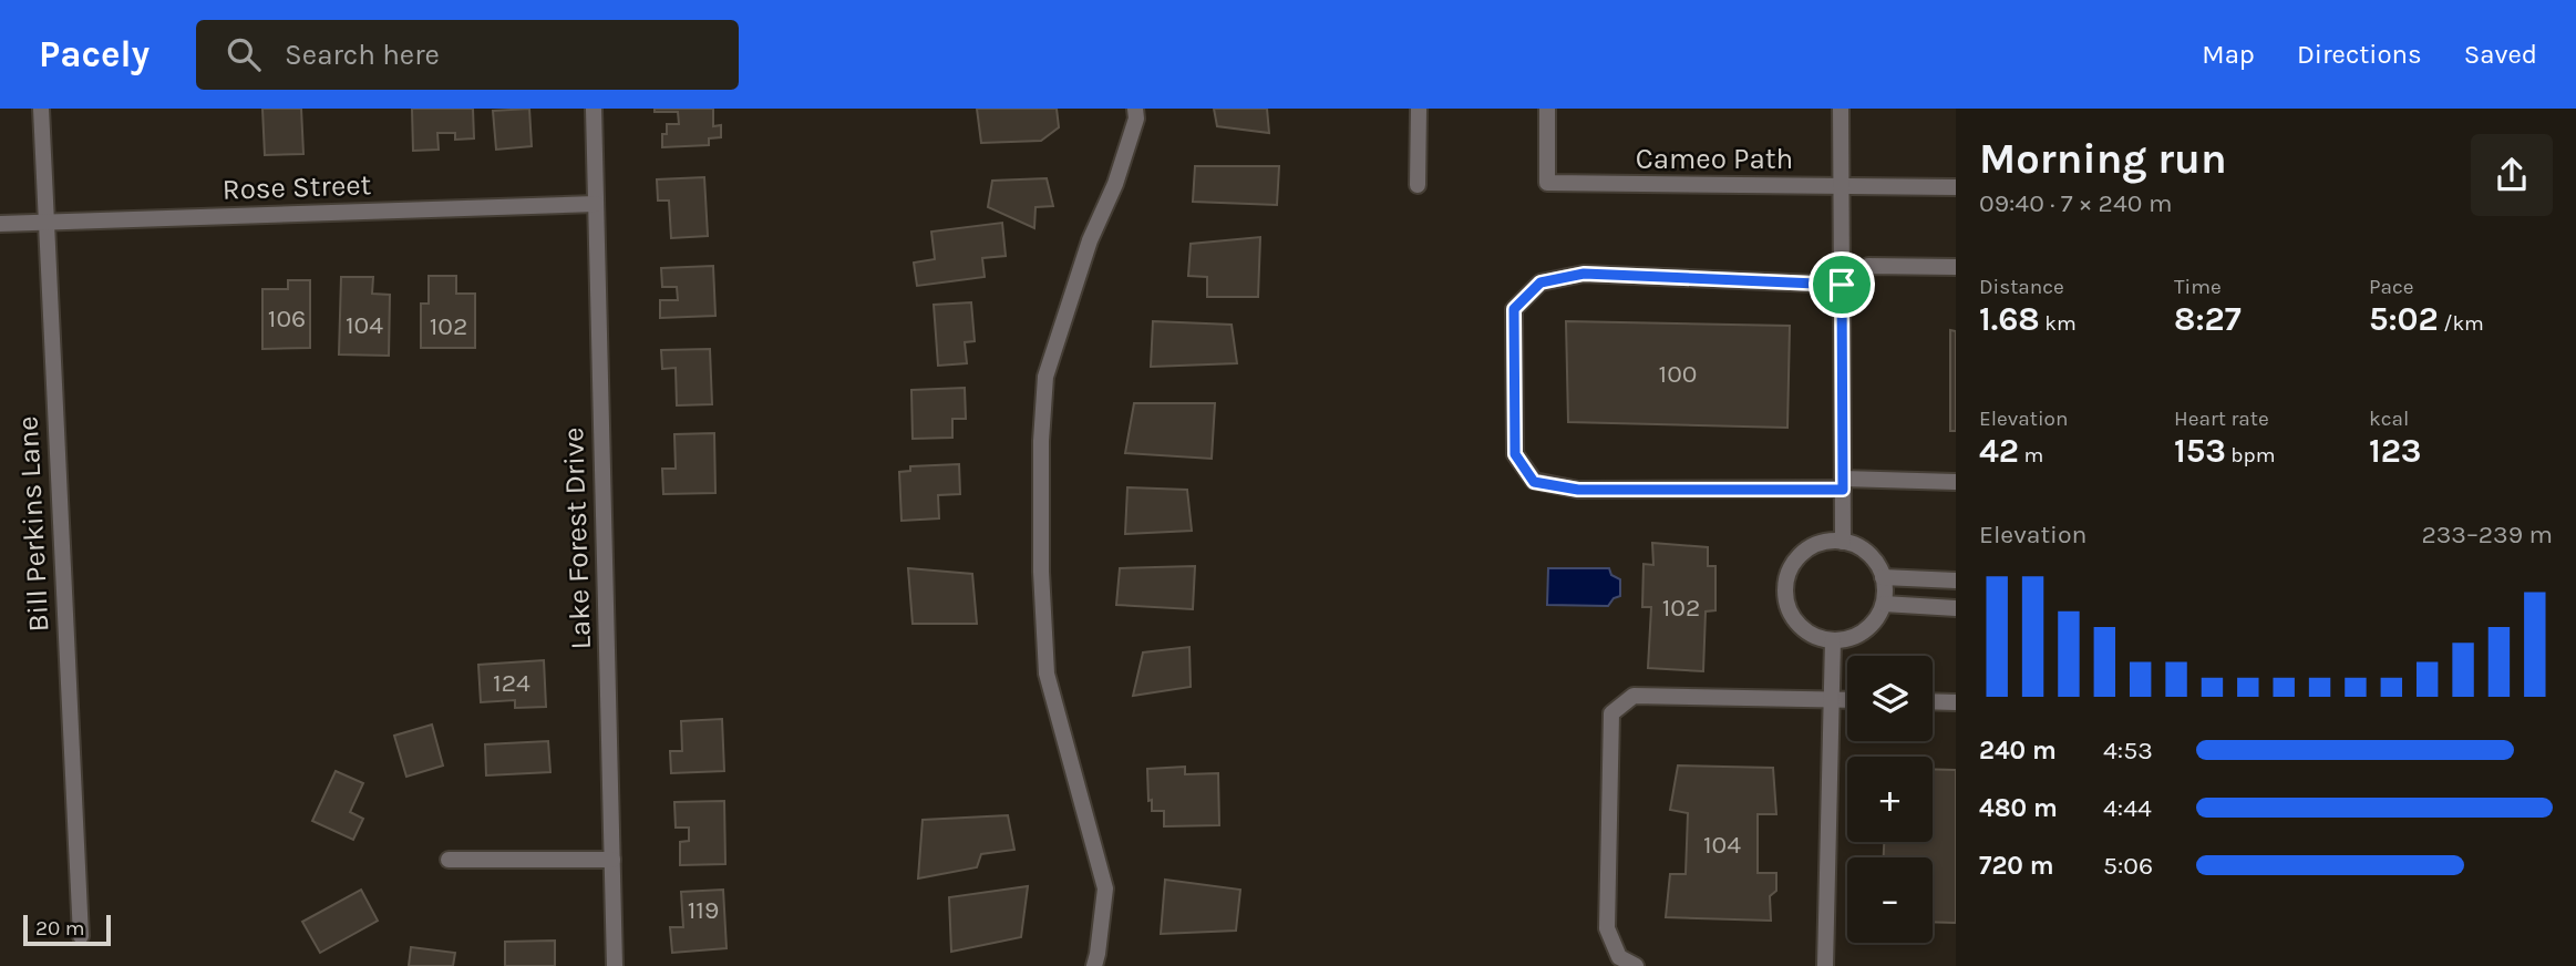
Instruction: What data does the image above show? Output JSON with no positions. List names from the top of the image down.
{
  "streets": {
    "street": [
      "Cameo Path",
      "Rose Street",
      "Bill Perkins Lane",
      "Lake Forest Drive"
    ]
  },
  "crossings": [
    ["Rose Street", "Bill Perkins Lane"],
    ["Rose Street", "Lake Forest Drive"]
  ],
  "house_numbers": [
    "106",
    "104",
    "102",
    "100",
    "102",
    "124",
    "104",
    "119"
  ],
  "scale_bar": "20 m",
  "page": {
    "header": "Pacely",
    "search": "Search here",
    "nav": ["Map", "Directions", "Saved"],
    "heading": ["Morning run", "09:40 · 7 × 240 m"],
    "stats": [
      ["Distance", "1.68 km"],
      ["Time", "8:27"],
      ["Pace", "5:02 /km"],
      ["Elevation", "42 m"],
      ["Heart rate", "153 bpm"],
      ["kcal", "123"]
    ],
    "chart": ["Elevation", "233–239 m"],
    "map_buttons": ["+", "−"],
    "list": [
      {
        "name": "240 m",
        "note": "4:53"
      },
      {
        "name": "480 m",
        "note": "4:44"
      },
      {
        "name": "720 m",
        "note": "5:06"
      }
    ],
    "scale": "20 m"
  }
}
